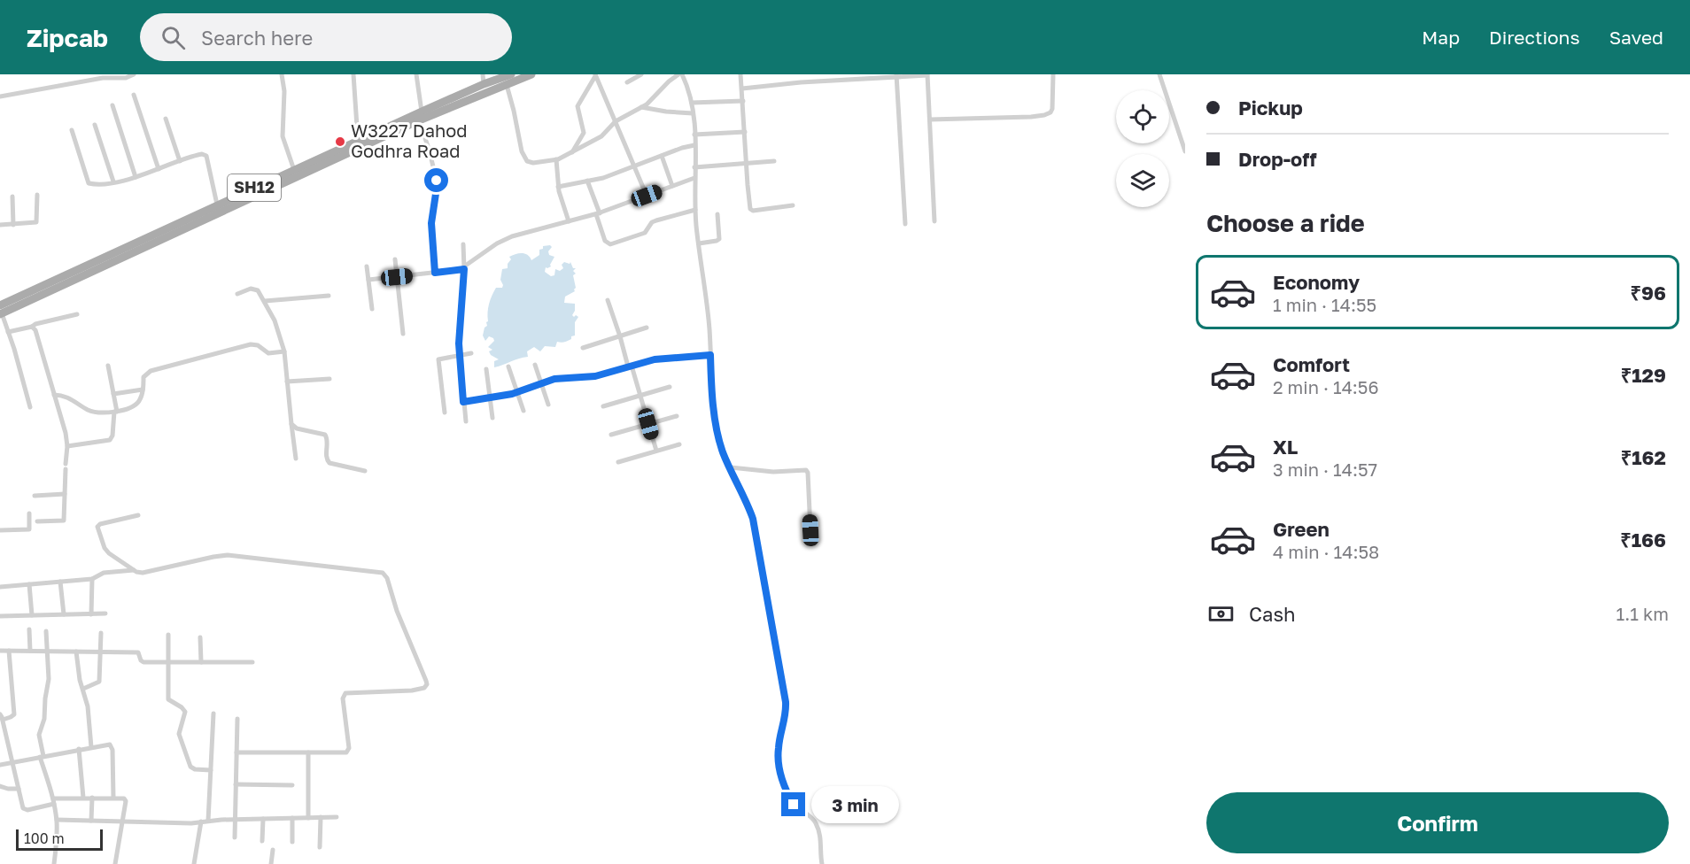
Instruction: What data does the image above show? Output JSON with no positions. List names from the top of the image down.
{
  "streets": {
    "main road": ["SH12"]
  },
  "places": ["W3227 Dahod Godhra Road"],
  "scale_bar": "100 m",
  "page": {
    "header": "Zipcab",
    "search": "Search here",
    "nav": ["Map", "Directions", "Saved"],
    "banner": ["Pickup", "Drop-off"],
    "heading": "Choose a ride",
    "list": [
      {
        "name": "Economy",
        "note": "1 min · 14:55",
        "value": "₹96"
      },
      {
        "name": "Comfort",
        "note": "2 min · 14:56",
        "value": "₹129"
      },
      {
        "name": "XL",
        "note": "3 min · 14:57",
        "value": "₹162"
      },
      {
        "name": "Green",
        "note": "4 min · 14:58",
        "value": "₹166"
      }
    ],
    "pay": ["Cash", "1.1 km"],
    "buttons": "Confirm",
    "bubble": "3 min",
    "scale": "100 m"
  }
}
